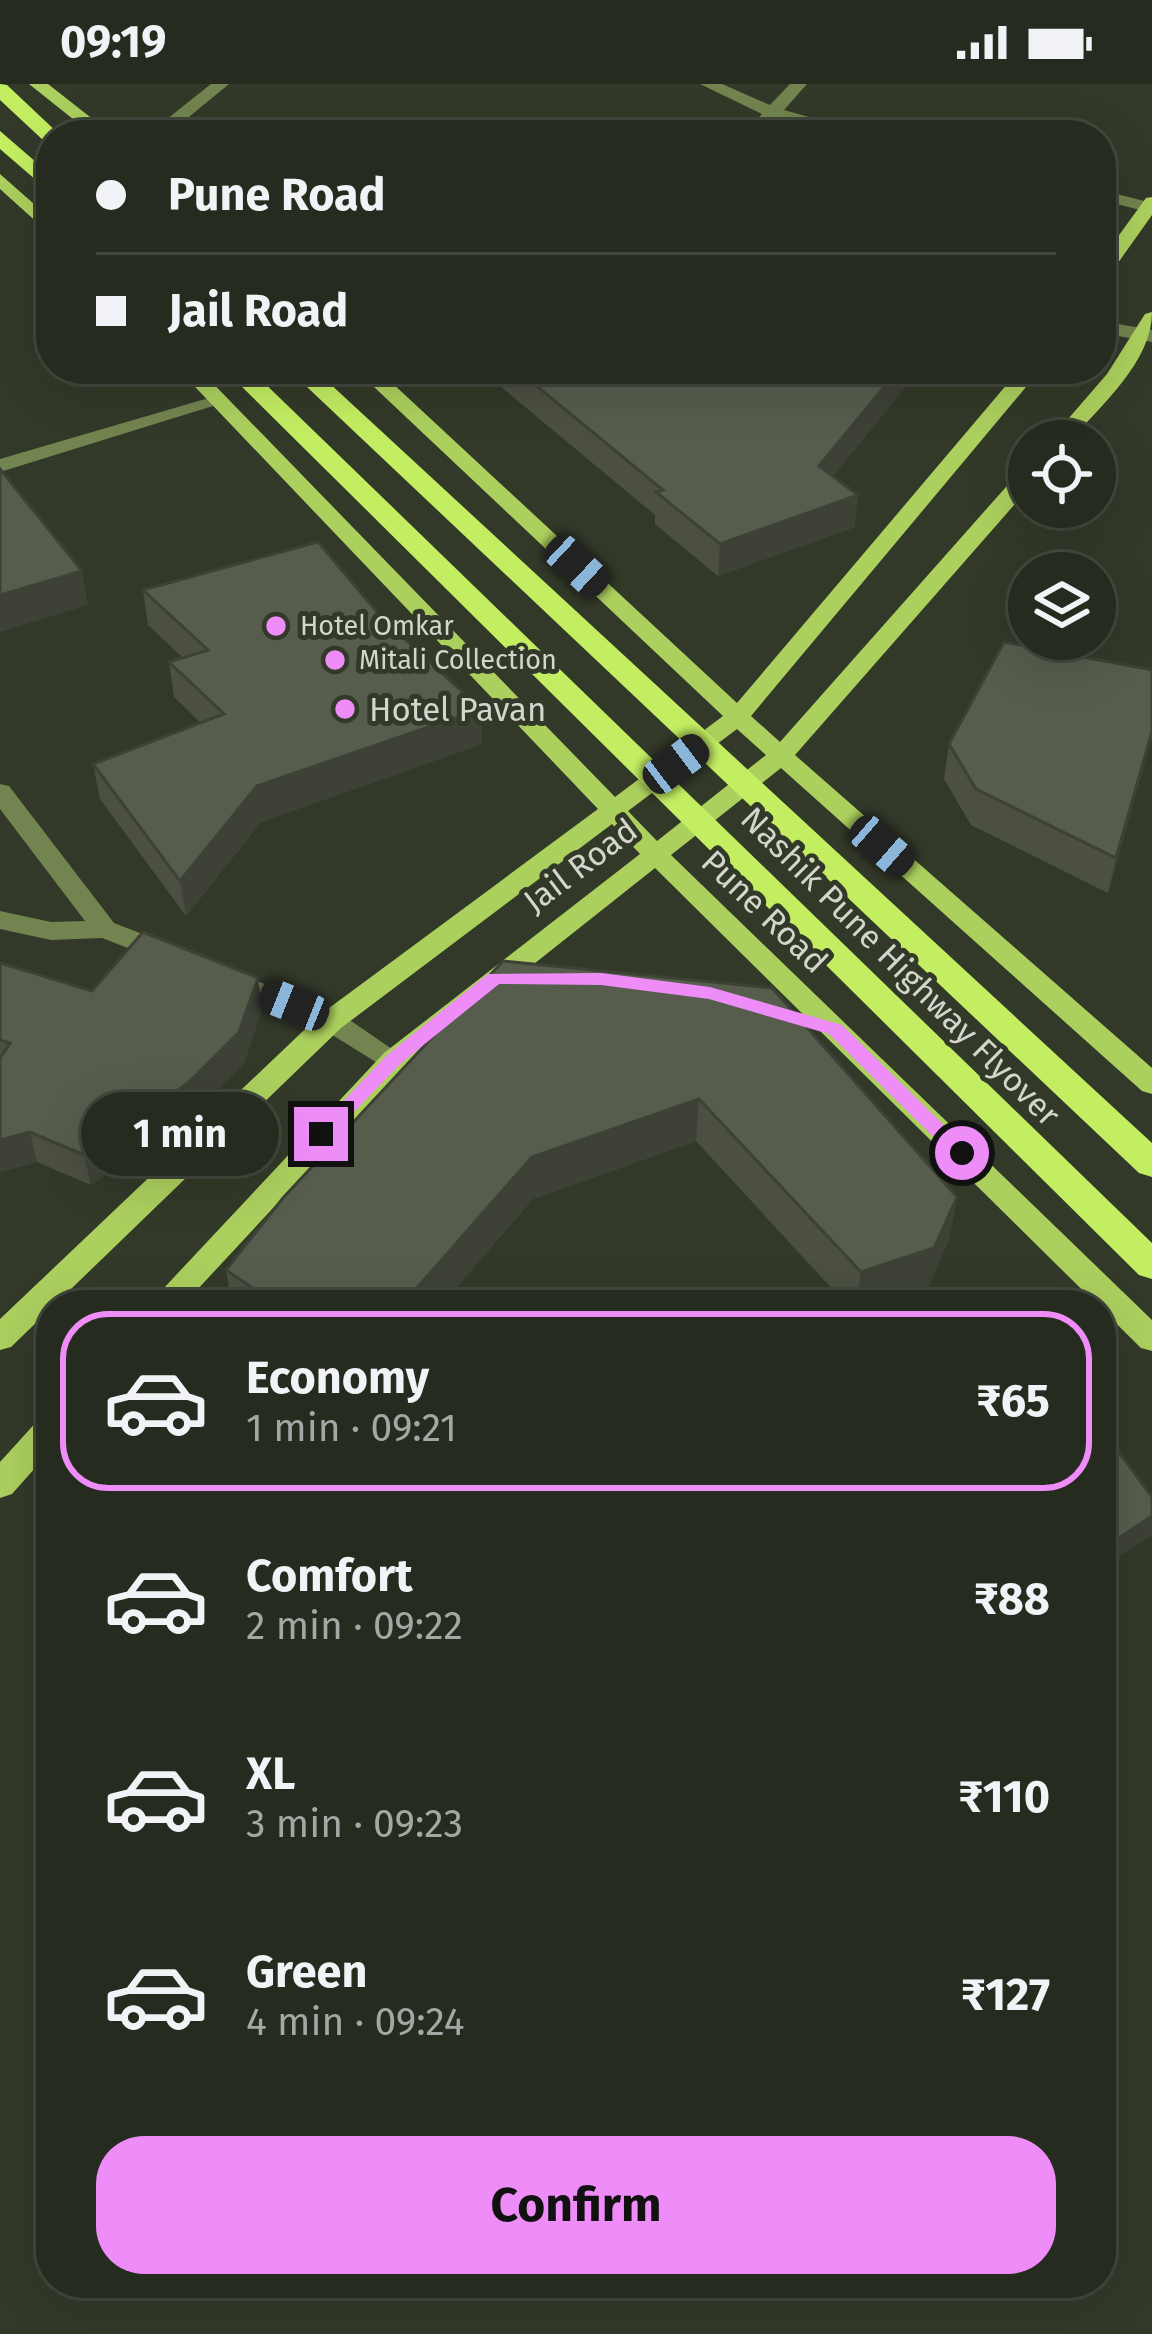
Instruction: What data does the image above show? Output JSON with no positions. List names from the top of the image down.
{
  "streets": {
    "highway": ["Nashik Pune Highway Flyover"],
    "main road": ["Jail Road", "Pune Road"]
  },
  "crossings": [
    ["Jail Road", "Pune Road"]
  ],
  "places": ["Hotel Omkar", "Mitali Collection", "Hotel Pavan"],
  "page": {
    "status": "09:19",
    "banner": ["Pune Road", "Jail Road"],
    "bubble": "1 min",
    "list": [
      {
        "name": "Economy",
        "note": "1 min · 09:21",
        "value": "₹65"
      },
      {
        "name": "Comfort",
        "note": "2 min · 09:22",
        "value": "₹88"
      },
      {
        "name": "XL",
        "note": "3 min · 09:23",
        "value": "₹110"
      },
      {
        "name": "Green",
        "note": "4 min · 09:24",
        "value": "₹127"
      }
    ],
    "buttons": "Confirm"
  }
}
